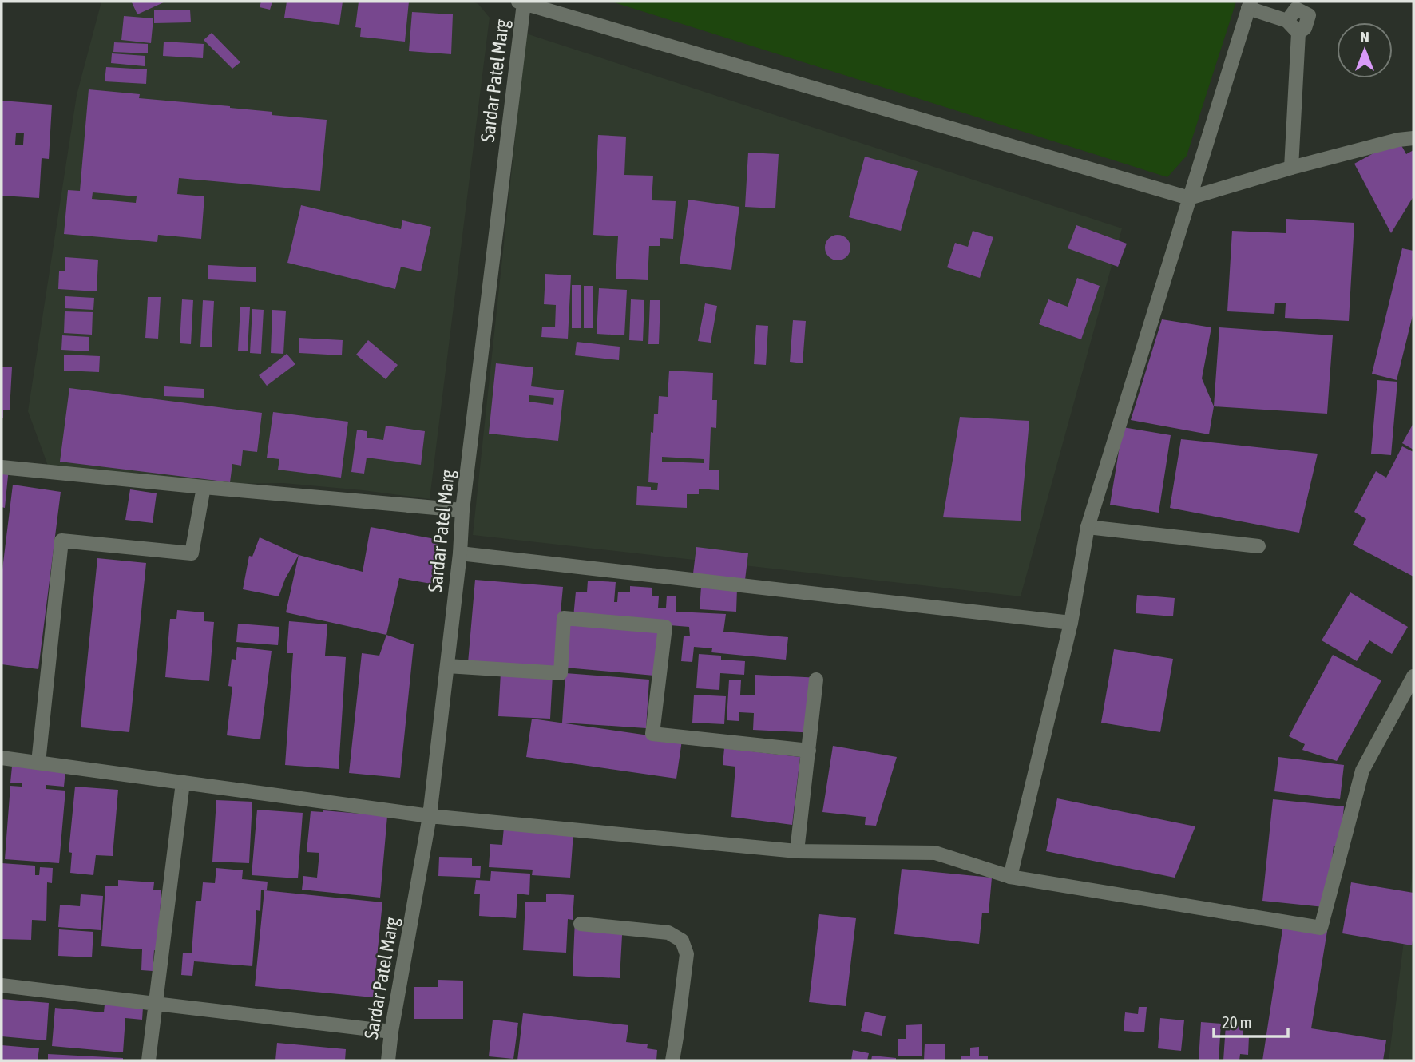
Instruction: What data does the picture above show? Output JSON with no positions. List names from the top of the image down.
{
  "streets": {
    "street": ["Sardar Patel Marg"]
  },
  "scale_bar": "20 m",
  "north": "top"
}
